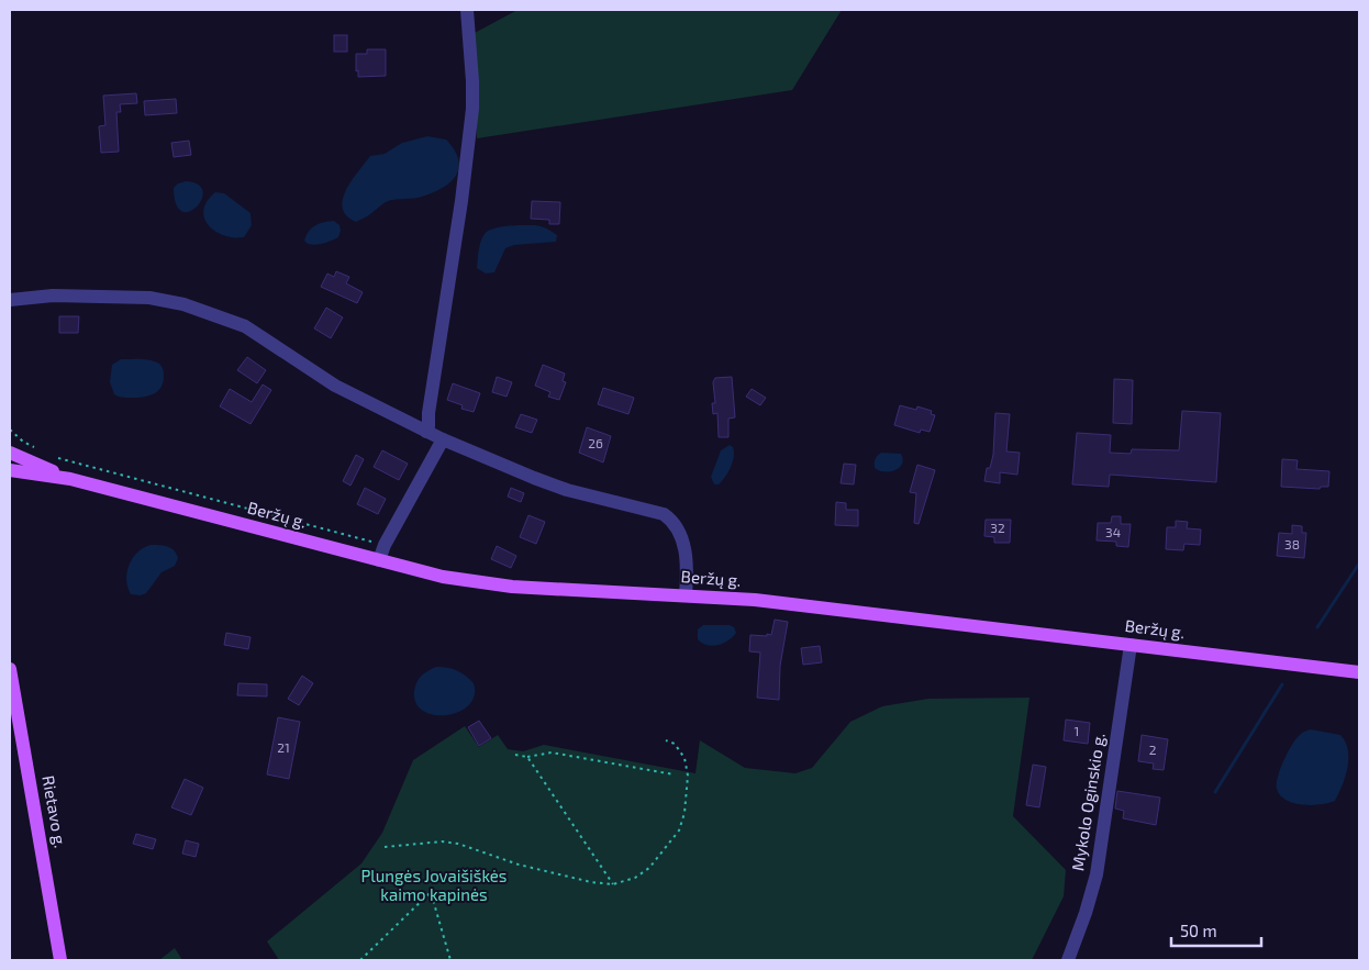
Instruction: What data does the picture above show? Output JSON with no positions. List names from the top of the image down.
{
  "streets": {
    "main road": ["Beržų g.", "Rietavo g."],
    "street": ["Mykolo Oginskio g."]
  },
  "crossings": [
    ["Beržų g.", "Mykolo Oginskio g."]
  ],
  "parks": ["Plungės Jovaišiškės kaimo kapinės"],
  "house_numbers": [
    "26",
    "32",
    "34",
    "38",
    "1",
    "21",
    "2"
  ],
  "scale_bar": "50 m"
}
